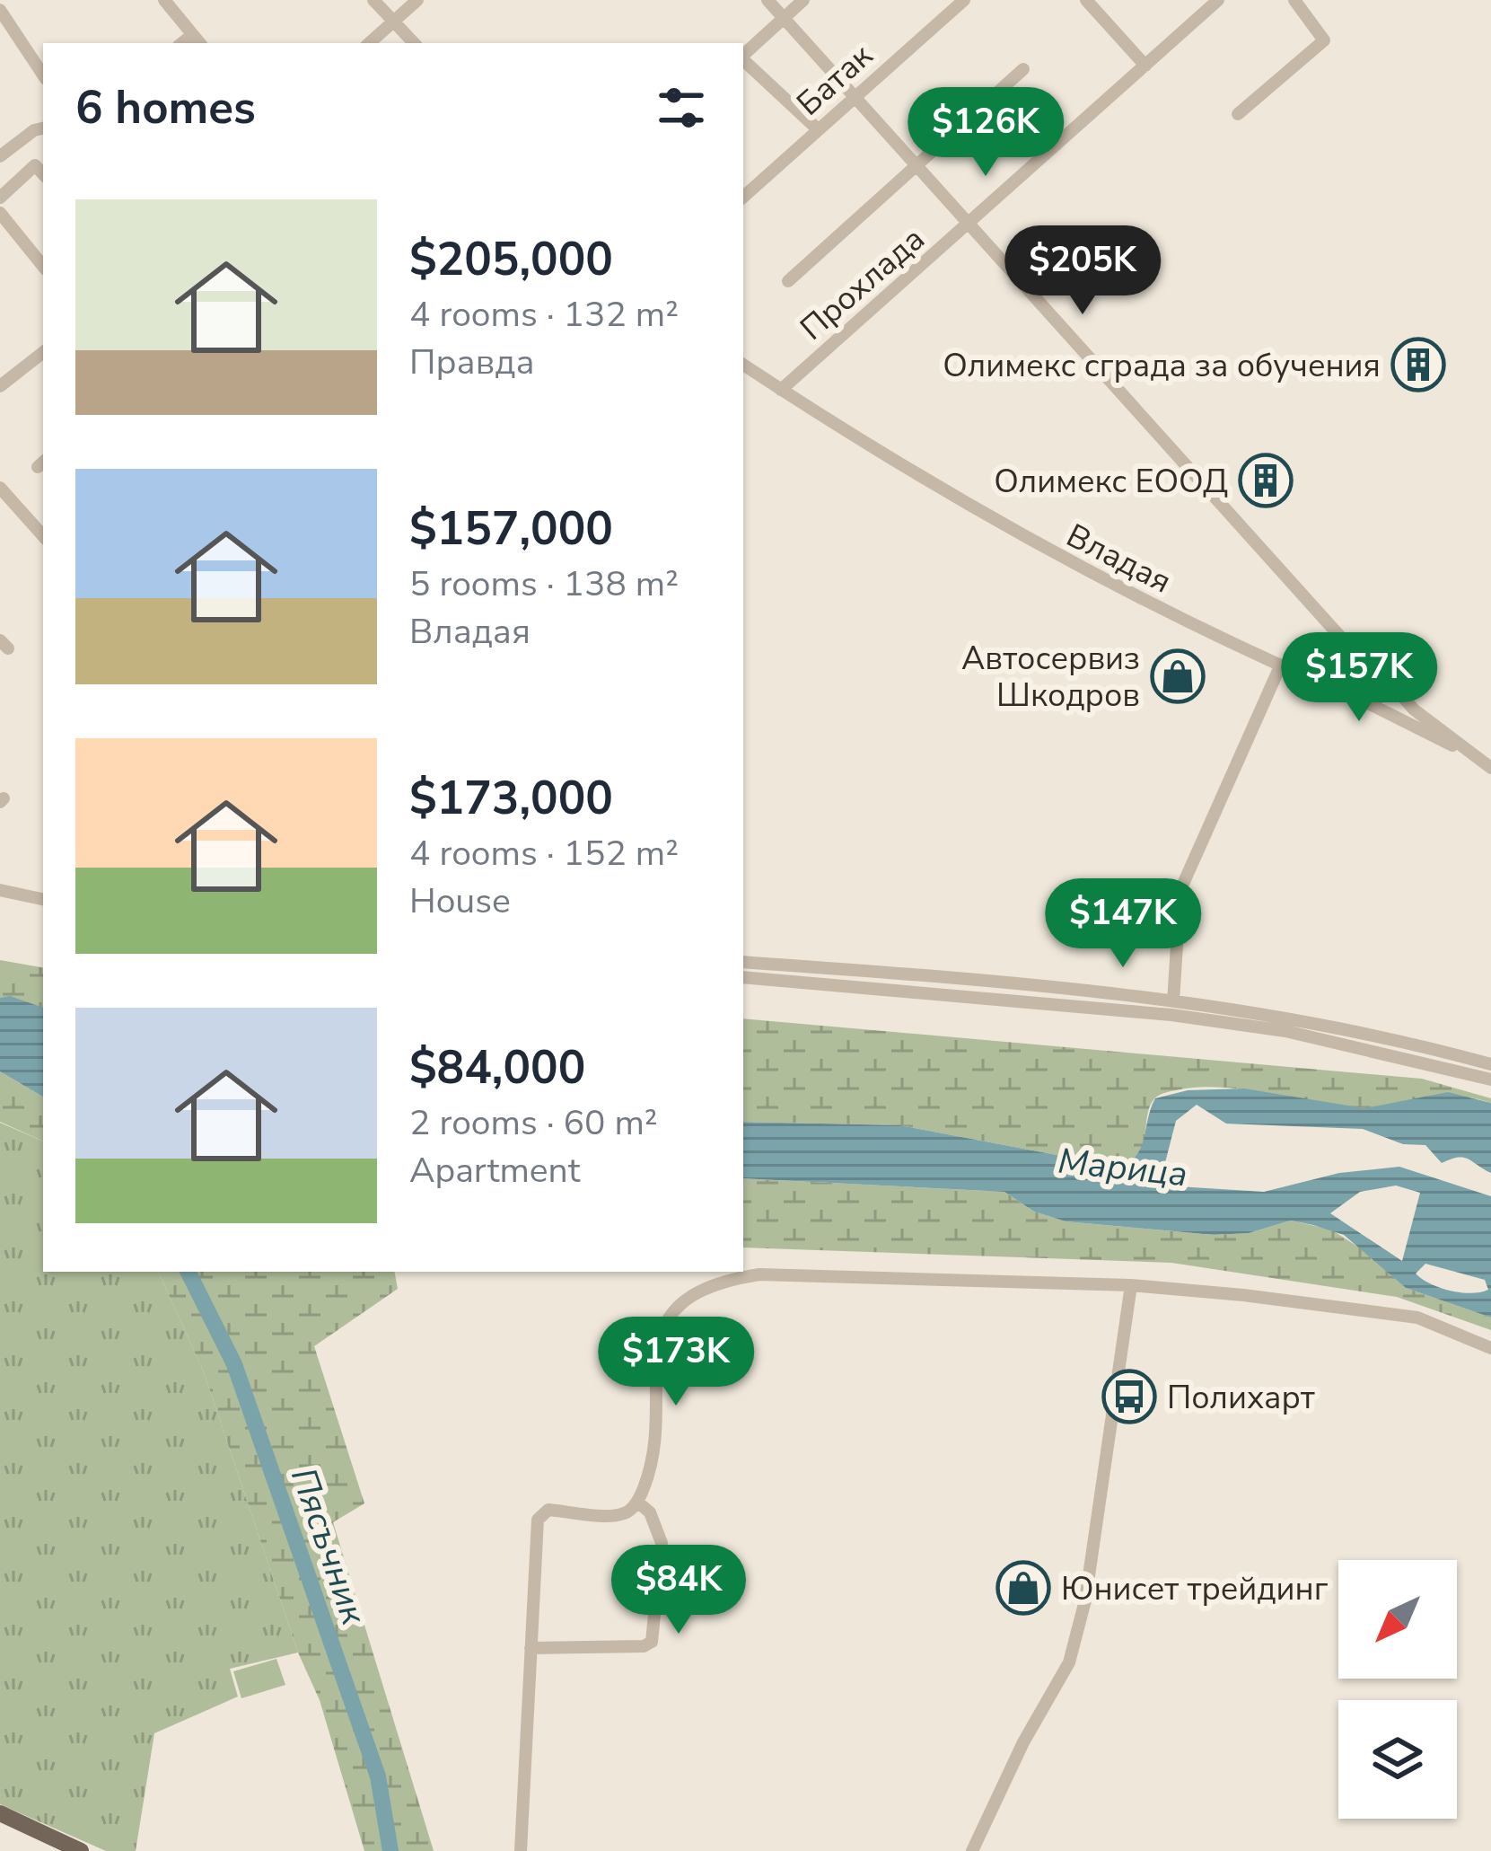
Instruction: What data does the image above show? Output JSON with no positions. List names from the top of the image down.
{
  "streets": {
    "street": ["Батак", "Прохлада", "Владая"]
  },
  "crossings": [
    ["Батак", "Владая"],
    ["Прохлада", "Владая"]
  ],
  "water": ["Марица", "Пясъчник"],
  "places": {
    "building": ["Олимекс сграда за обучения", "Олимекс ЕООД"],
    "shop": ["Автосервиз Шкодров", "Юнисет трейдинг"],
    "bus stop": ["Полихарт"]
  },
  "north": "bottom left",
  "page": {
    "heading": "6 homes",
    "price": [
      "$126K",
      "$205K",
      "$157K",
      "$147K",
      "$173K",
      "$84K"
    ],
    "list": [
      {
        "name": "$205,000",
        "note": "4 rooms · 132 m² · Правда"
      },
      {
        "name": "$157,000",
        "note": "5 rooms · 138 m² · Владая"
      },
      {
        "name": "$173,000",
        "note": "4 rooms · 152 m² · House"
      },
      {
        "name": "$84,000",
        "note": "2 rooms · 60 m² · Apartment"
      }
    ]
  }
}
